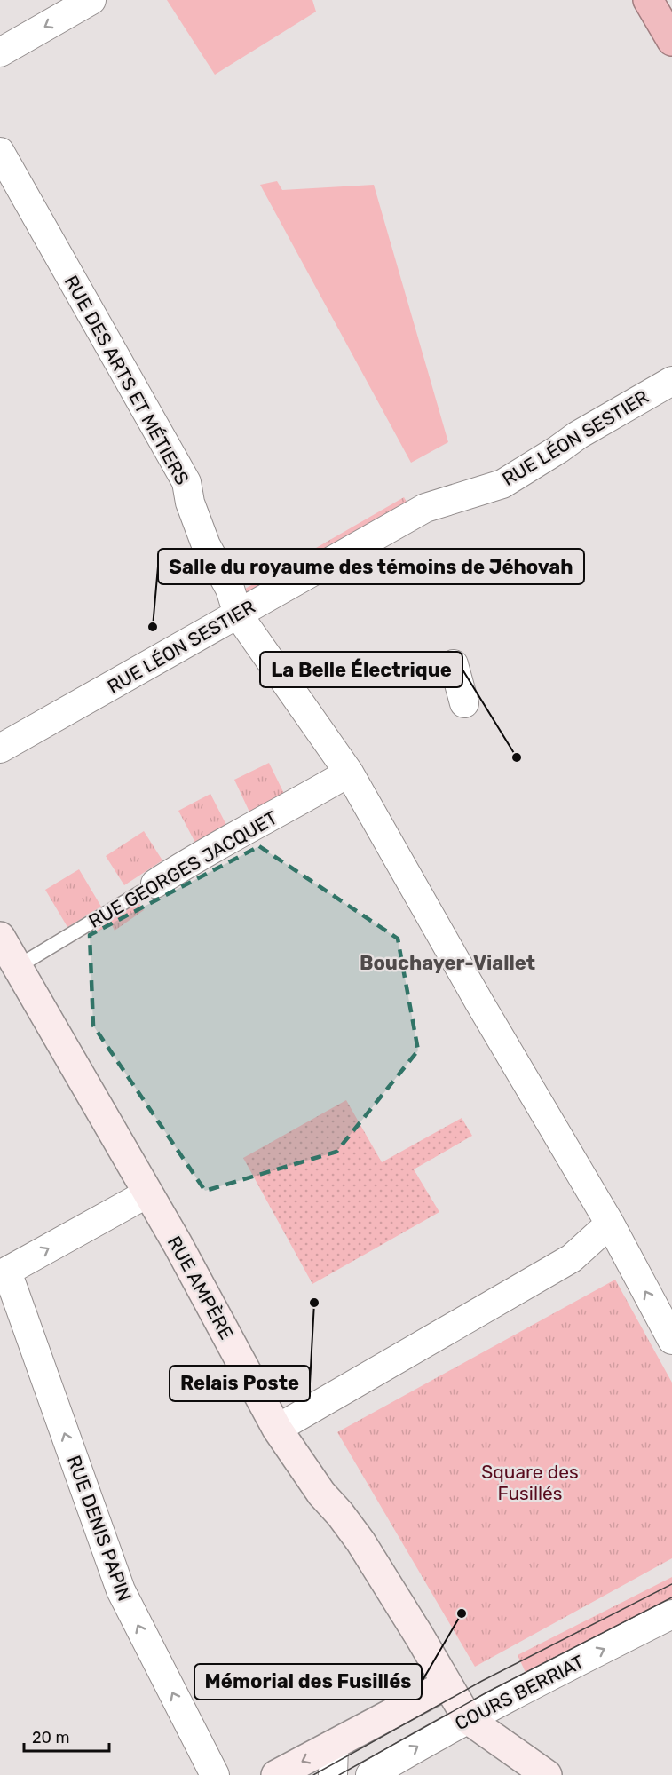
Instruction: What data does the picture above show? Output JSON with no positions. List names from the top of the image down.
{
  "streets": {
    "street": [
      "RUE DES ARTS ET MÉTIERS",
      "RUE LÉON SESTIER",
      "RUE GEORGES JACQUET",
      "RUE AMPÈRE",
      "RUE DENIS PAPIN",
      "COURS BERRIAT"
    ]
  },
  "crossings": [
    ["RUE DES ARTS ET MÉTIERS", "RUE LÉON SESTIER"],
    ["RUE DES ARTS ET MÉTIERS", "RUE GEORGES JACQUET"],
    ["RUE GEORGES JACQUET", "RUE AMPÈRE"],
    ["RUE AMPÈRE", "COURS BERRIAT"]
  ],
  "one_way": ["RUE DENIS PAPIN"],
  "districts": ["Bouchayer-Viallet"],
  "parks": ["Square des Fusillés"],
  "places": [
    "Salle du royaume des témoins de Jéhovah",
    "La Belle Électrique",
    "Relais Poste",
    "Mémorial des Fusillés"
  ],
  "scale_bar": "20 m"
}
